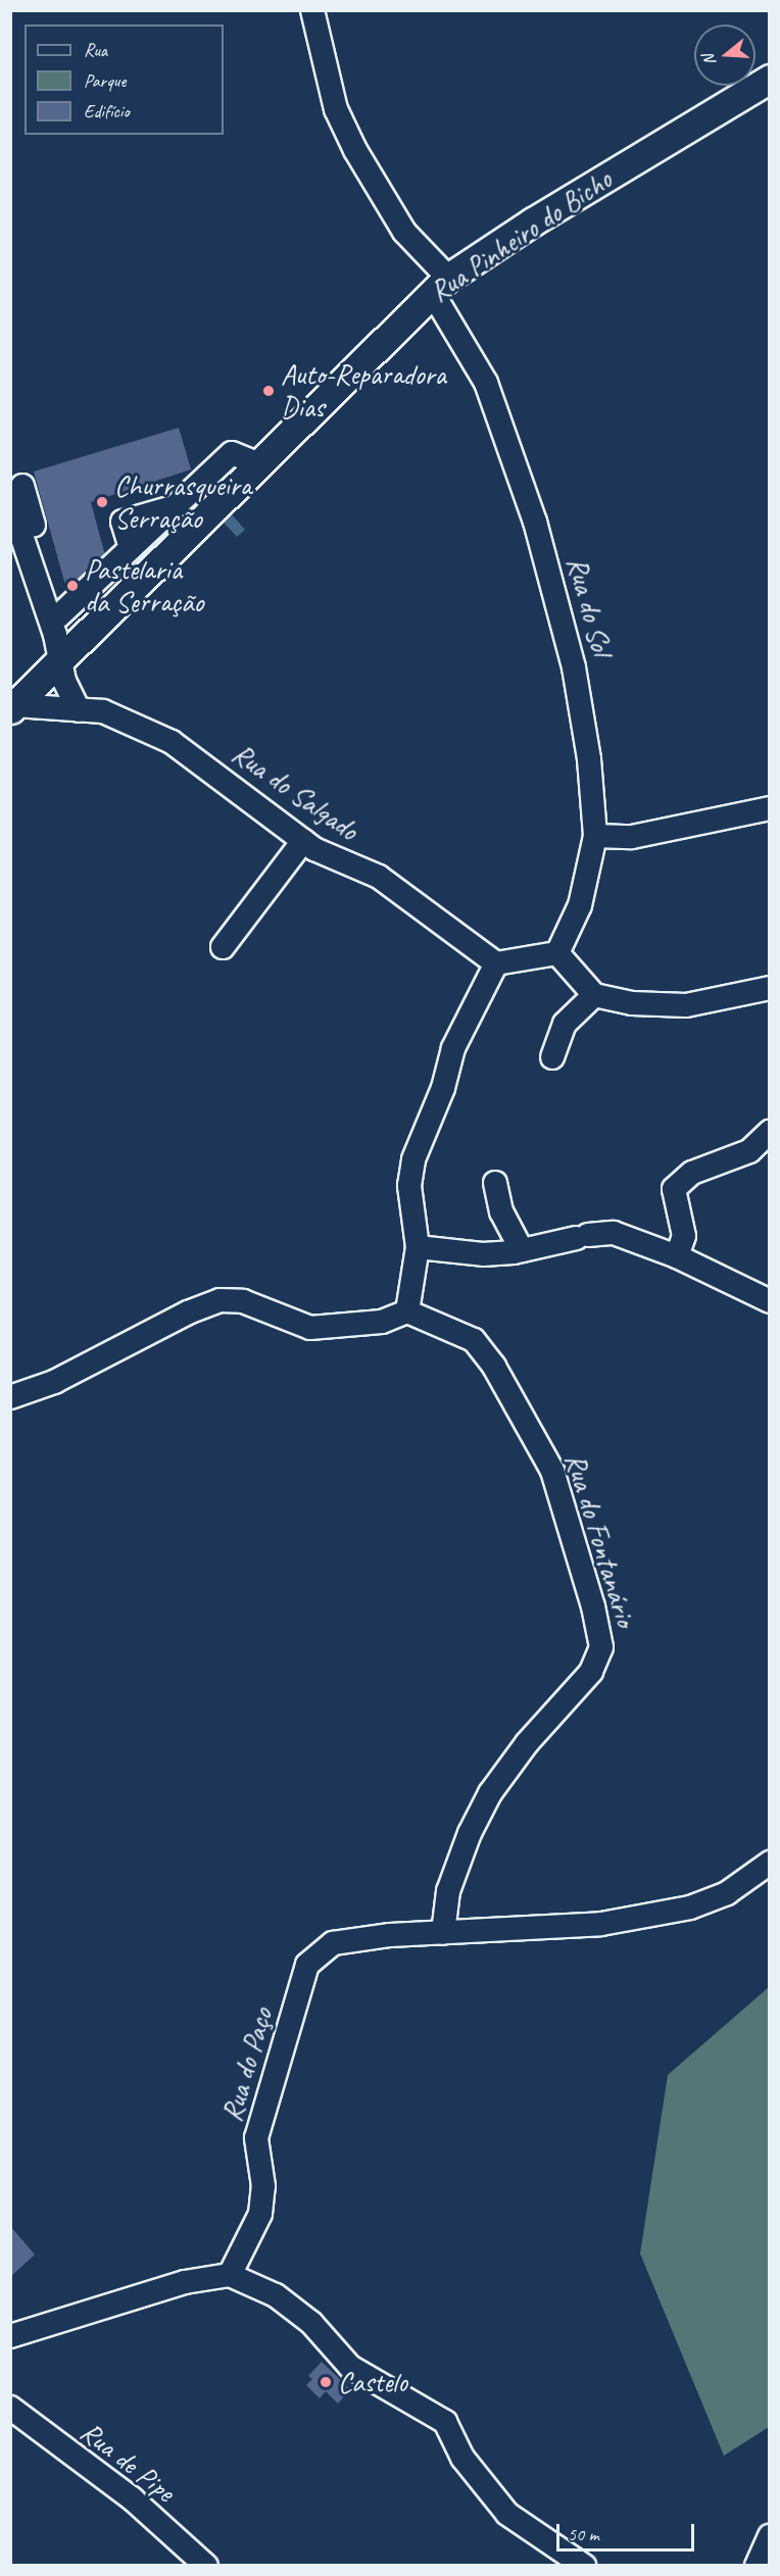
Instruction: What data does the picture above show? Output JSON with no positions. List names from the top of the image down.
{
  "streets": {
    "main road": ["Rua Pinheiro do Bicho"],
    "street": [
      "Rua do Sol",
      "Rua do Salgado",
      "Rua do Fontanário",
      "Rua do Paço",
      "Rua de Pipe"
    ]
  },
  "crossings": [
    ["Rua Pinheiro do Bicho", "Rua do Sol"],
    ["Rua Pinheiro do Bicho", "Rua do Salgado"],
    ["Rua do Fontanário", "Rua do Paço"]
  ],
  "places": [
    "Auto-Reparadora Dias",
    "Churrasqueira Serração",
    "Pastelaria da Serração",
    "Castelo"
  ],
  "legend": ["Rua", "Parque", "Edifício"],
  "scale_bar": "50 m",
  "north": "left"
}
